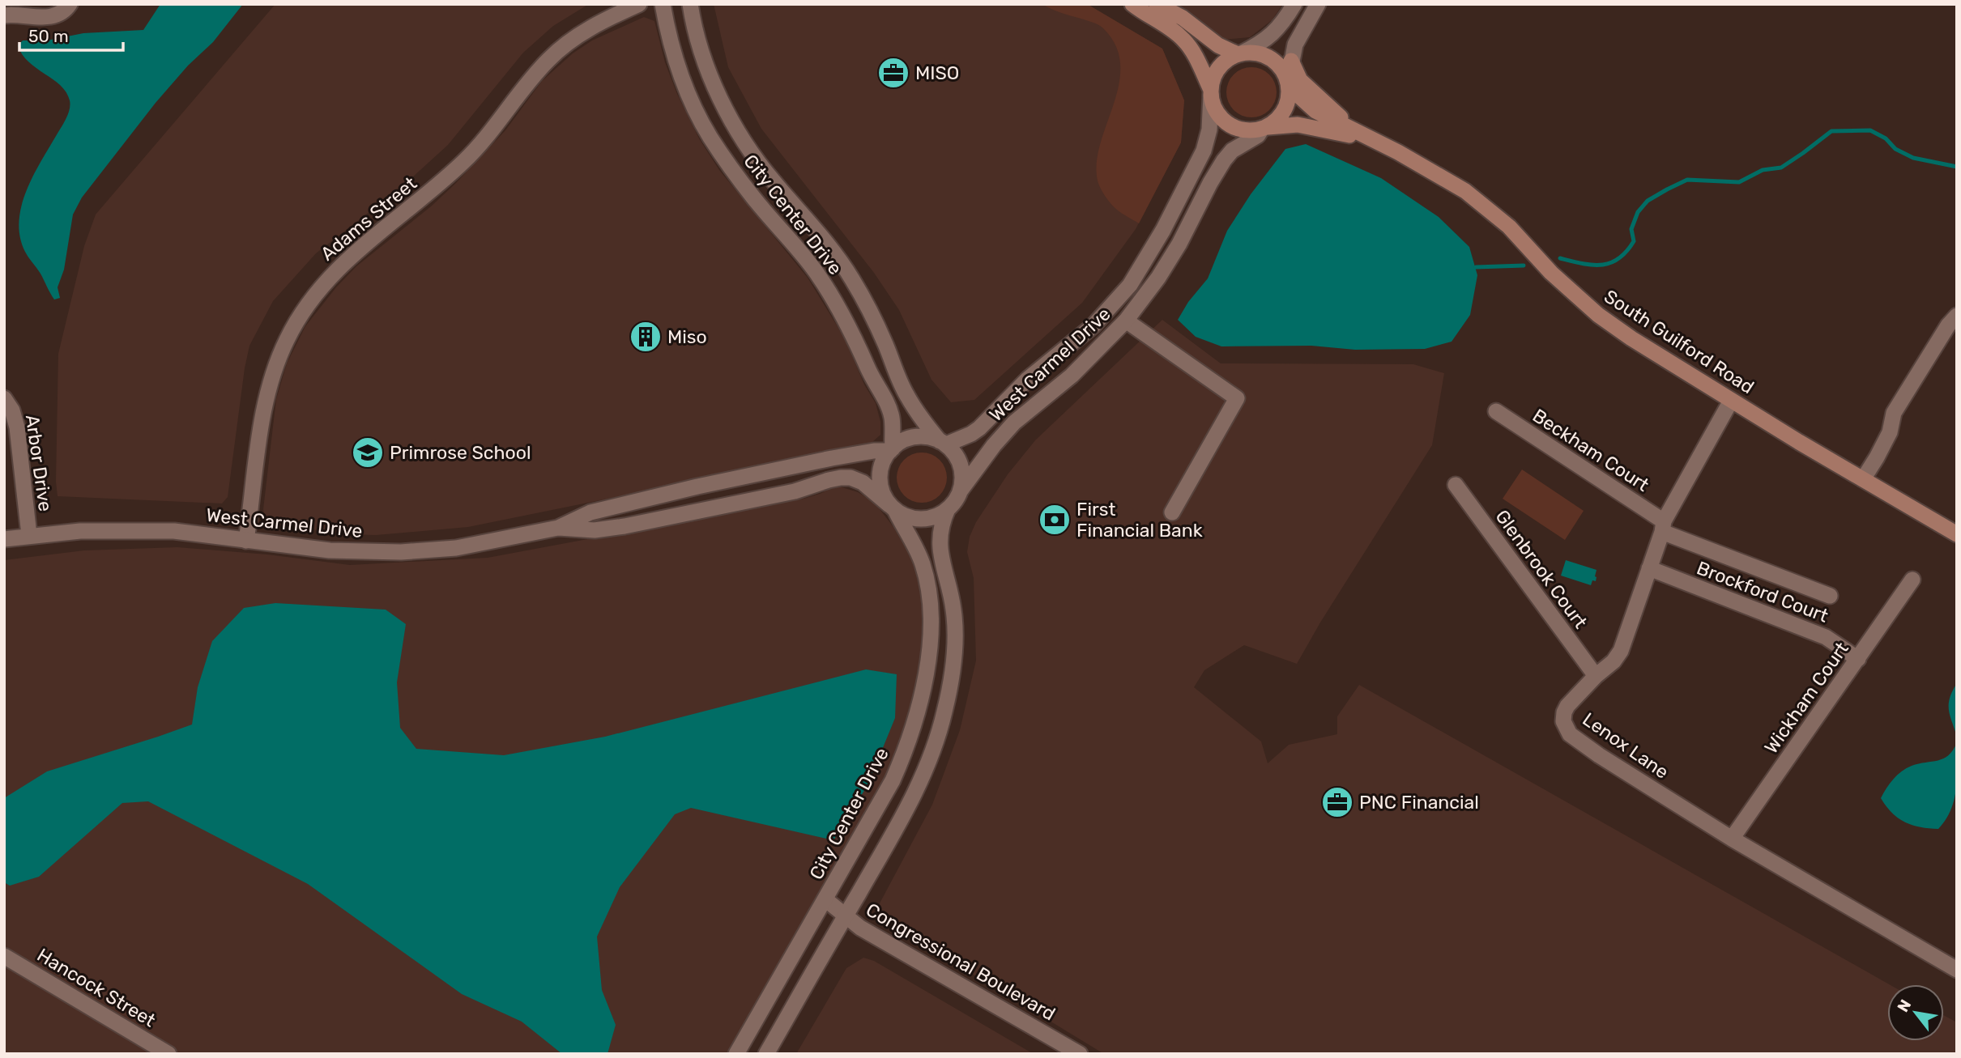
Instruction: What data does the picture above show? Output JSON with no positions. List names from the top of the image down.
{
  "streets": {
    "main road": ["South Guilford Road"],
    "street": [
      "City Center Drive",
      "Adams Street",
      "West Carmel Drive",
      "Beckham Court",
      "Arbor Drive",
      "Glenbrook Court",
      "Brockford Court",
      "Wickham Court",
      "Lenox Lane",
      "Congressional Boulevard",
      "Hancock Street"
    ]
  },
  "crossings": [
    ["City Center Drive", "West Carmel Drive"],
    ["City Center Drive", "Congressional Boulevard"],
    ["Adams Street", "West Carmel Drive"],
    ["South Guilford Road", "West Carmel Drive"],
    ["South Guilford Road", "Lenox Lane"],
    ["West Carmel Drive", "Arbor Drive"],
    ["Beckham Court", "Brockford Court"],
    ["Beckham Court", "Lenox Lane"],
    ["Glenbrook Court", "Lenox Lane"],
    ["Brockford Court", "Wickham Court"],
    ["Brockford Court", "Lenox Lane"],
    ["Wickham Court", "Lenox Lane"]
  ],
  "places": {
    "office": ["MISO", "PNC Financial"],
    "building": ["Miso"],
    "school or university": ["Primrose School"],
    "bank": ["First Financial Bank"]
  },
  "scale_bar": "50 m",
  "north": "top left"
}
